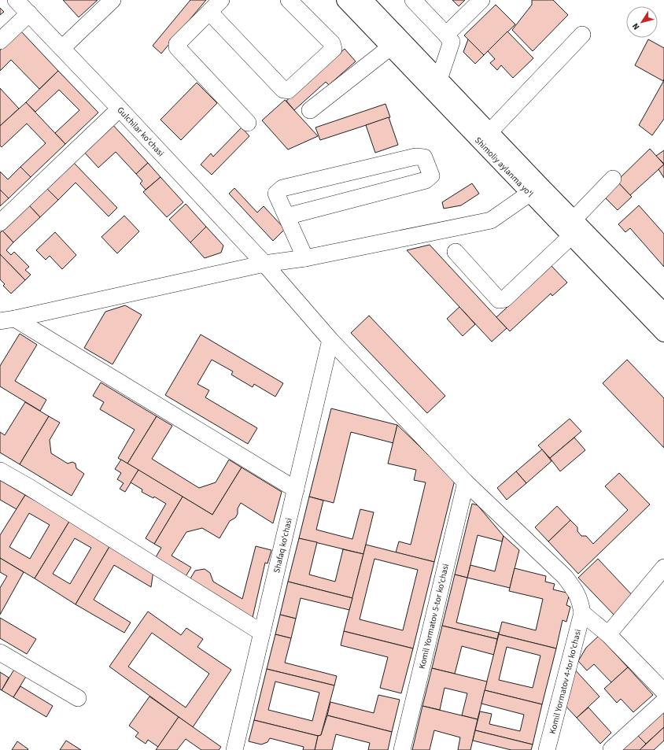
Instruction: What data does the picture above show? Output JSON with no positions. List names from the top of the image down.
{
  "streets": {
    "main road": ["Shimoliy aylanma yoʻl"],
    "street": [
      "Gulchilar koʻchasi",
      "Shafaq koʻchasi",
      "Komil Yormatov 5-tor koʻchasi",
      "Komil Yormatov 4-tor koʻchasi"
    ]
  },
  "crossings": [
    ["Gulchilar koʻchasi", "Shafaq koʻchasi"],
    ["Gulchilar koʻchasi", "Komil Yormatov 5-tor koʻchasi"],
    ["Gulchilar koʻchasi", "Komil Yormatov 4-tor koʻchasi"]
  ],
  "north": "bottom left"
}
